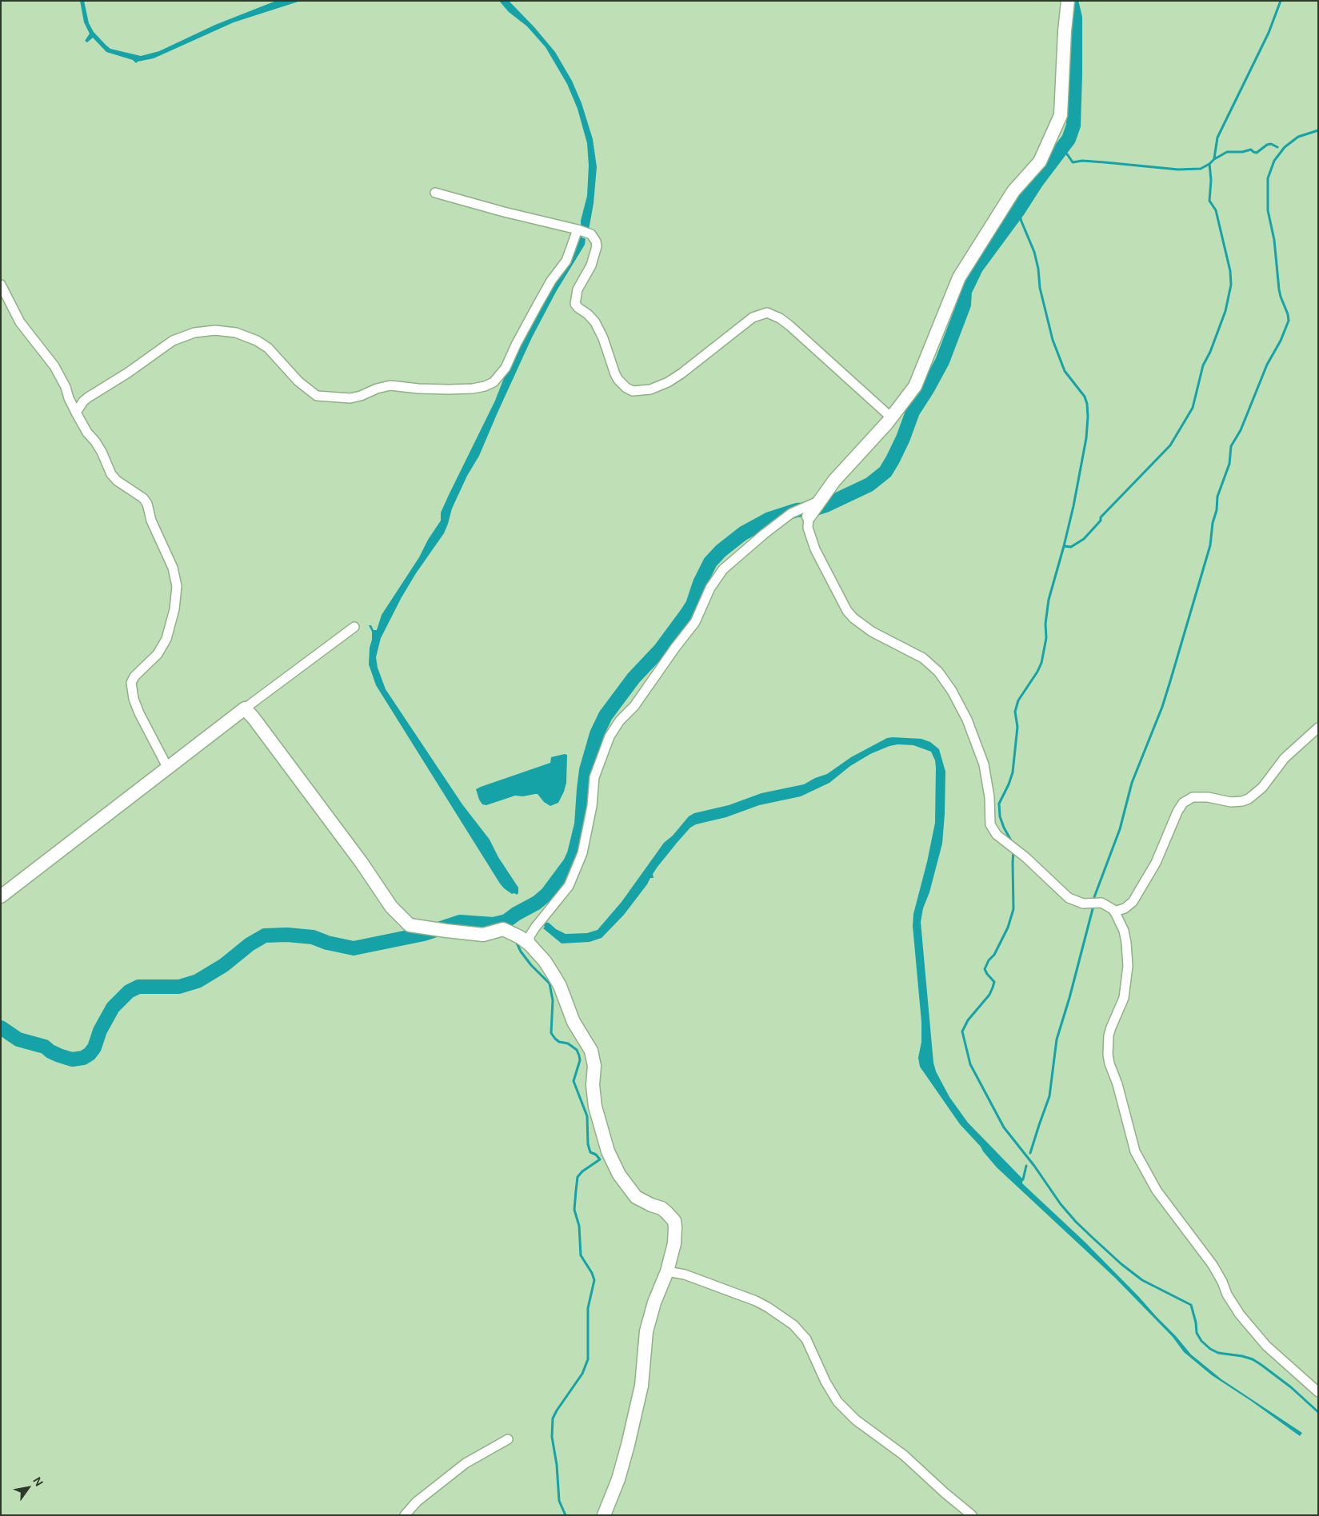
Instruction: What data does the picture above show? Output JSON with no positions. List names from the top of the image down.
{
  "north": "top right"
}
